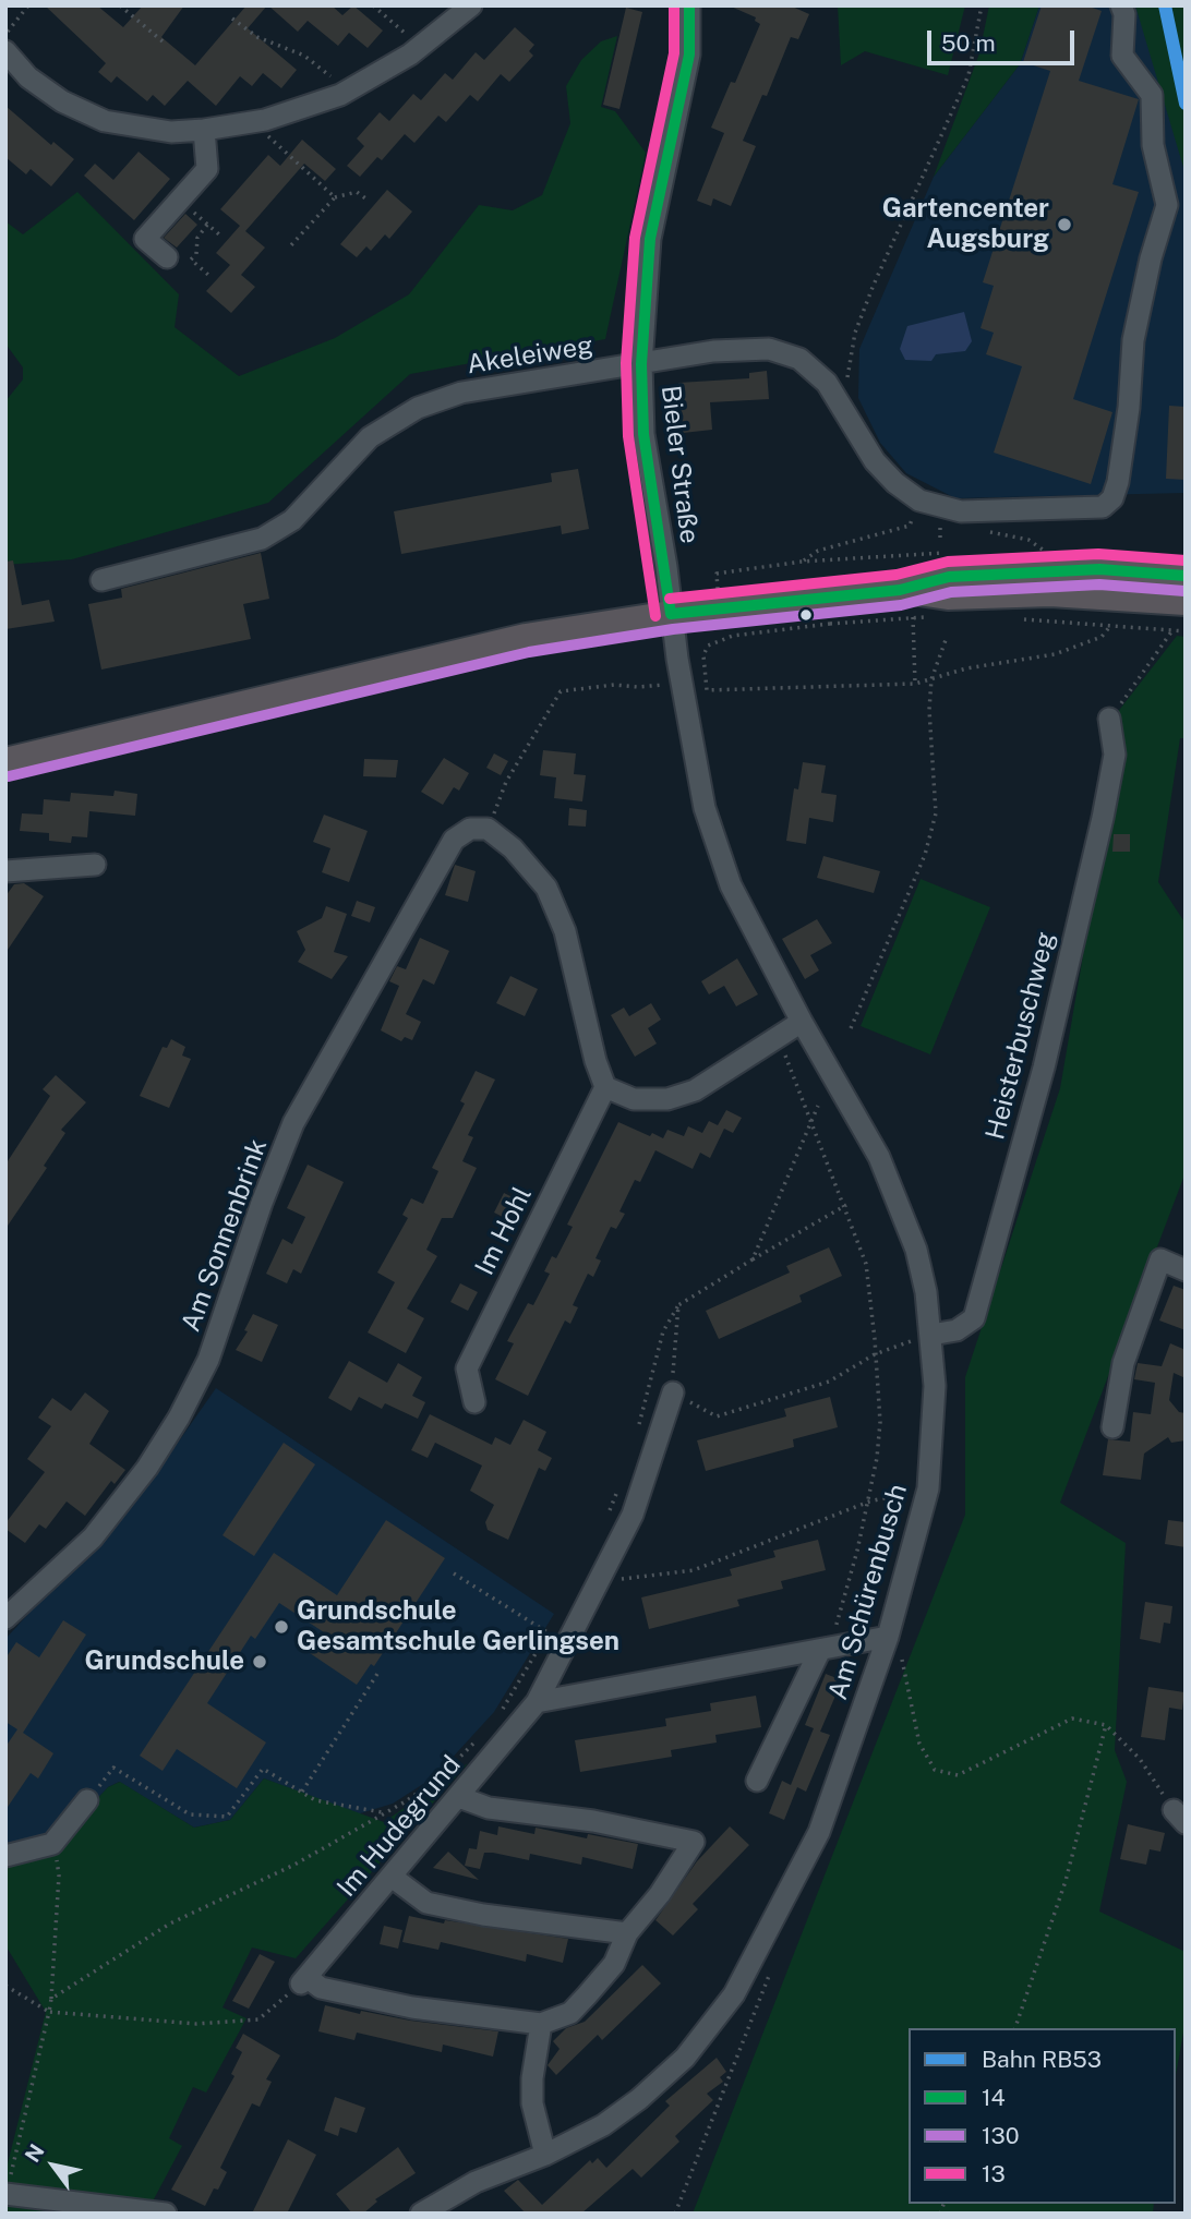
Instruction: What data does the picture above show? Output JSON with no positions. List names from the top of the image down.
{
  "streets": {
    "street": [
      "Akeleiweg",
      "Bieler Straße",
      "Heisterbuschweg",
      "Im Hohl",
      "Am Sonnenbrink",
      "Am Schürenbusch",
      "Im Hudegrund"
    ]
  },
  "crossings": [
    ["Akeleiweg", "Bieler Straße"],
    ["Bieler Straße", "Am Schürenbusch"],
    ["Heisterbuschweg", "Am Schürenbusch"]
  ],
  "places": ["Gartencenter Augsburg", "Grundschule Gesamtschule Gerlingsen", "Grundschule"],
  "lines": [
    "rail line RB53",
    "transit line 14",
    "transit line 13",
    "transit line 130"
  ],
  "legend": [
    "Bahn RB53",
    "14",
    "130",
    "13"
  ],
  "scale_bar": "50 m",
  "north": "top left"
}
